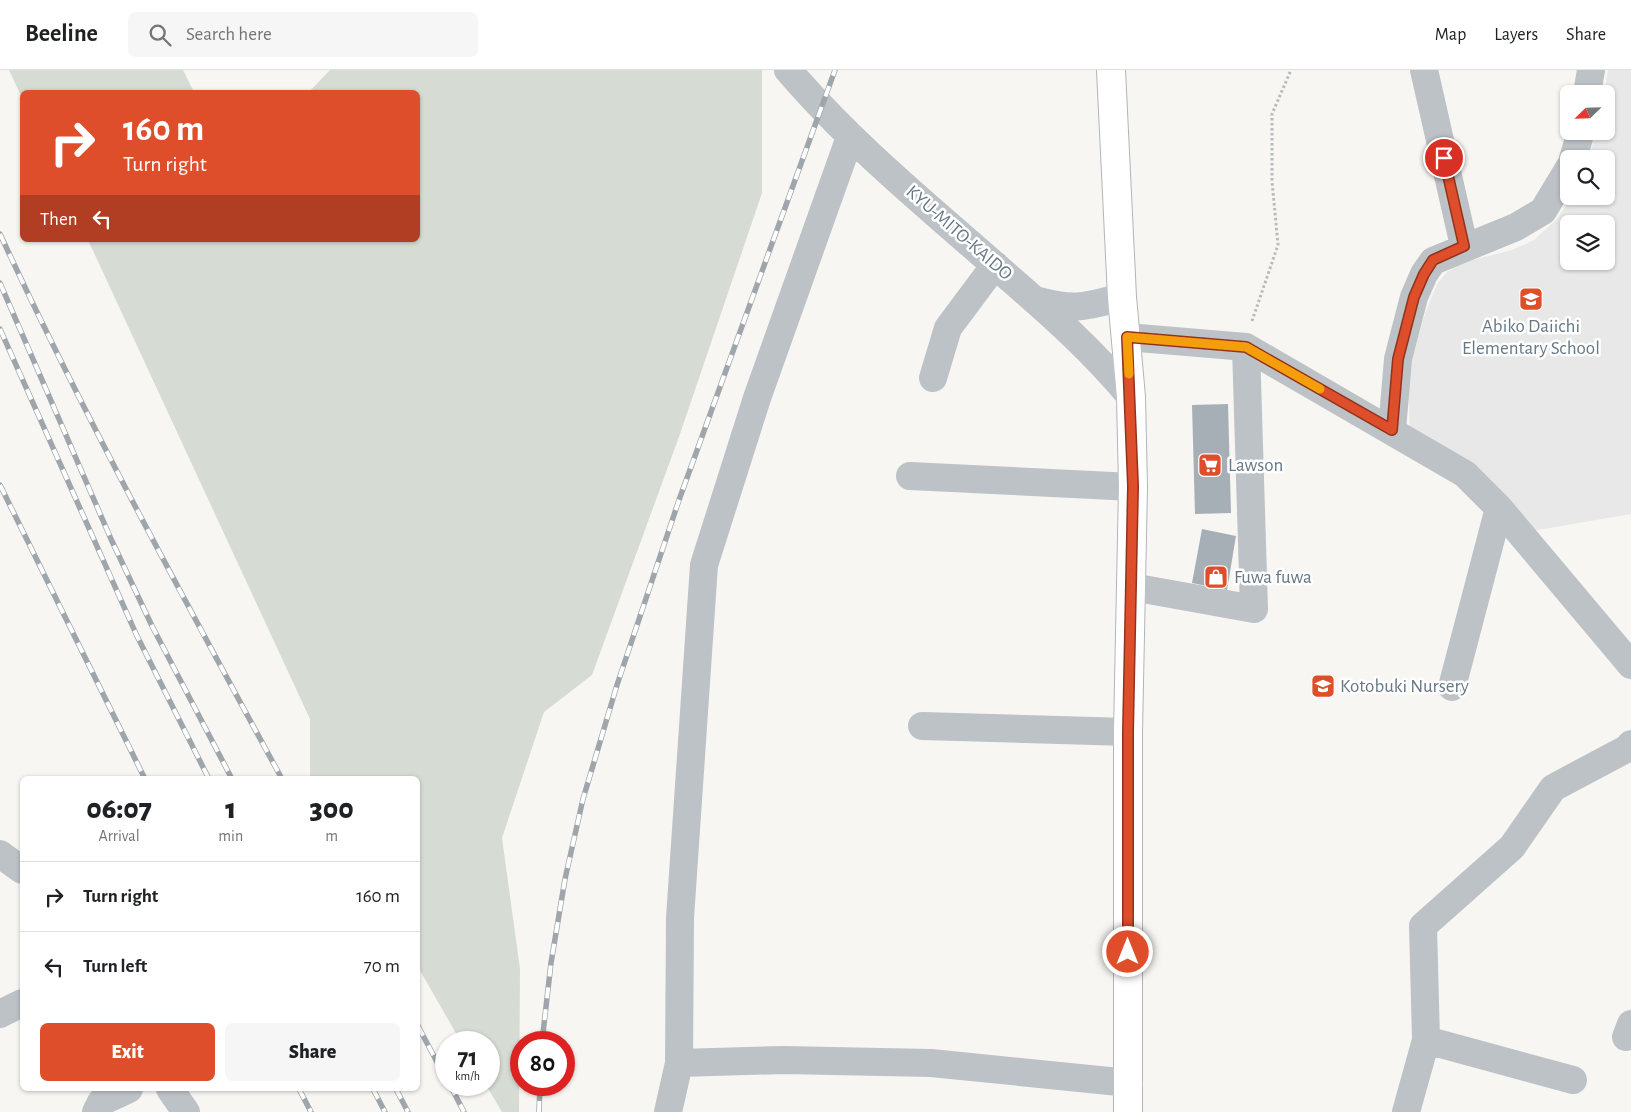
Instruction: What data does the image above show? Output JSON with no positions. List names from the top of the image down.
{
  "streets": {
    "street": ["KYU-MITO-KAIDO"]
  },
  "places": {
    "school or university": ["Abiko Daiichi Elementary School", "Kotobuki Nursery"],
    "supermarket": ["Lawson"],
    "shop": ["Fuwa fuwa"]
  },
  "north": "bottom left",
  "page": {
    "header": "Beeline",
    "search": "Search here",
    "nav": ["Map", "Layers", "Share"],
    "turn": ["160 m", "Turn right"],
    "then": "Then",
    "eta": [
      "06:07",
      "Arrival",
      "1",
      "min",
      "300",
      "m"
    ],
    "list": [
      {
        "name": "Turn right",
        "value": "160 m"
      },
      {
        "name": "Turn left",
        "value": "70 m"
      }
    ],
    "buttons": ["Exit", "Share"],
    "speed": "71 km/h",
    "limit": "80"
  }
}
